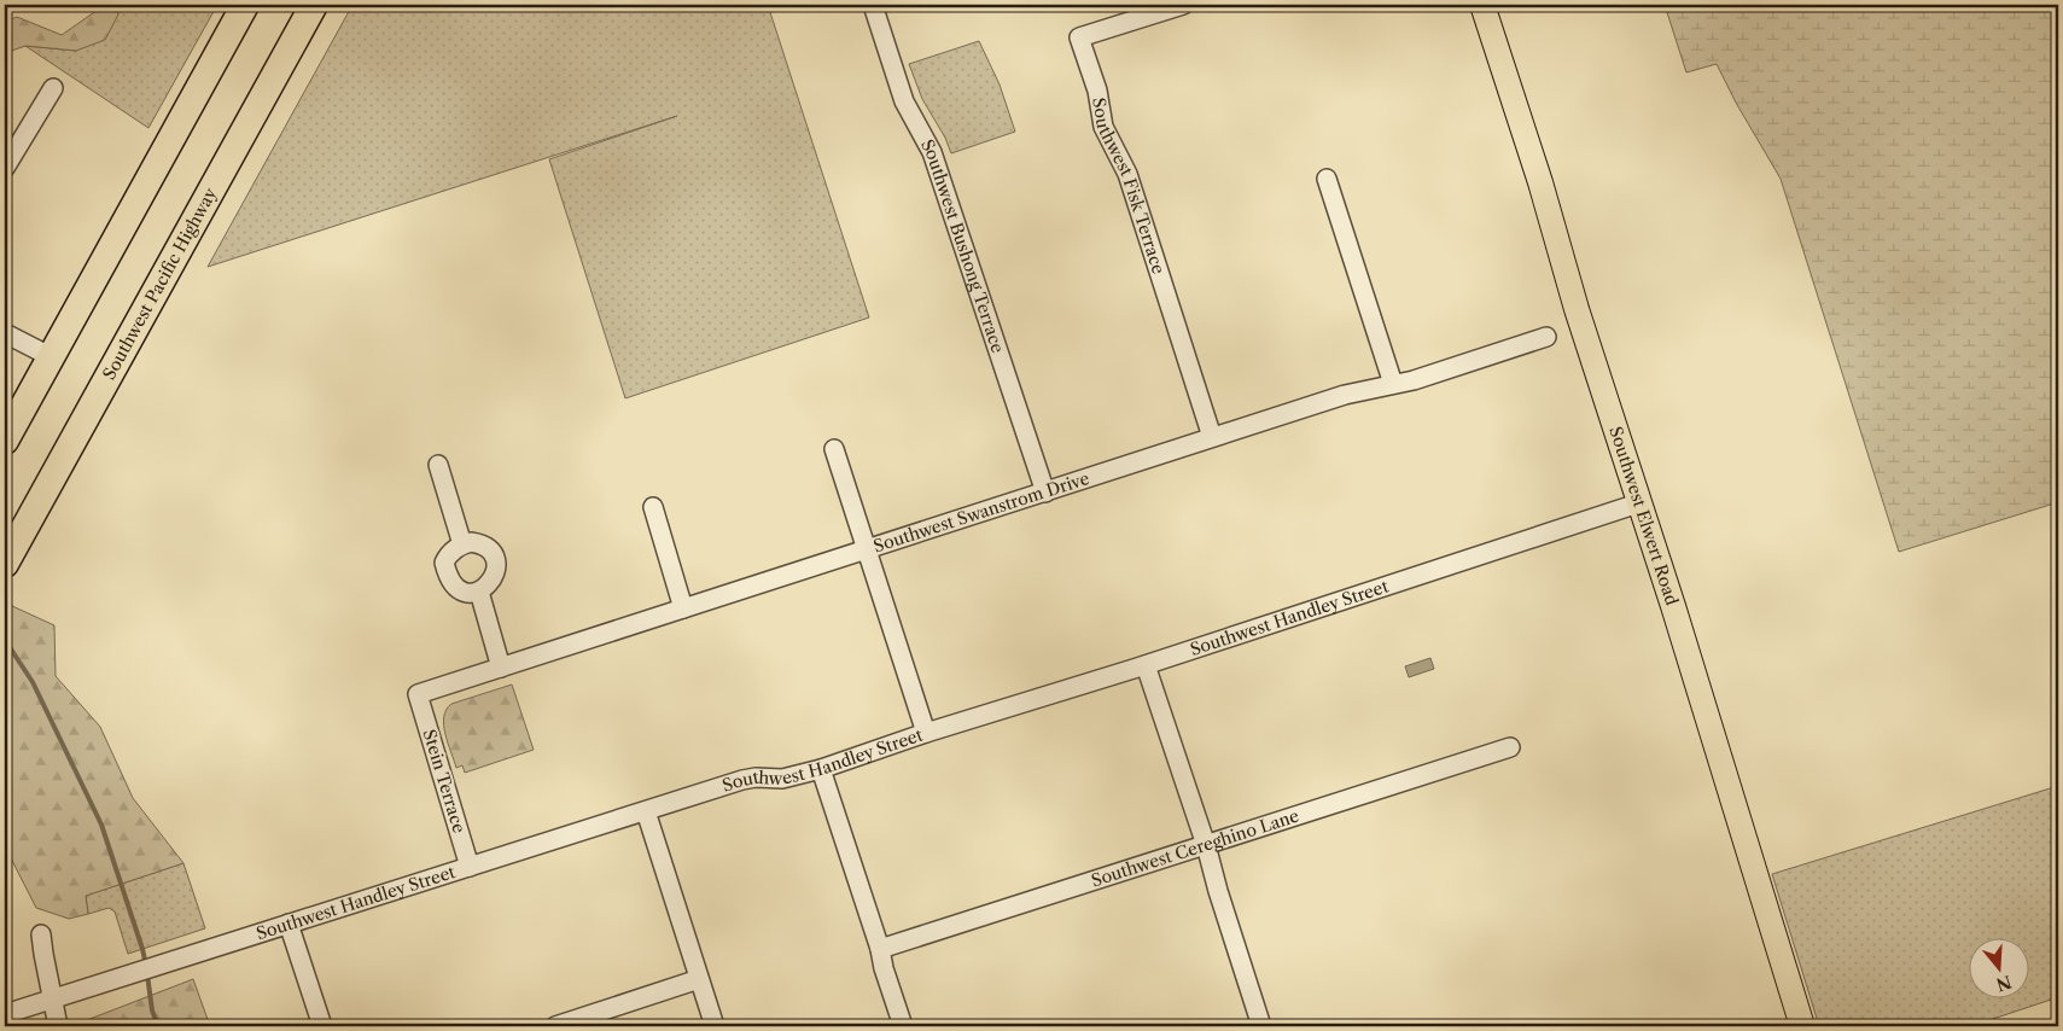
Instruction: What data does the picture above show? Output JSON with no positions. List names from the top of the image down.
{
  "streets": {
    "highway": ["Southwest Pacific Highway"],
    "main road": ["Southwest Elwert Road"],
    "street": [
      "Southwest Fisk Terrace",
      "Southwest Bushong Terrace",
      "Southwest Swanstrom Drive",
      "Southwest Handley Street",
      "Stein Terrace",
      "Southwest Cereghino Lane"
    ]
  },
  "crossings": [
    ["Southwest Fisk Terrace", "Southwest Swanstrom Drive"],
    ["Southwest Bushong Terrace", "Southwest Swanstrom Drive"],
    ["Southwest Swanstrom Drive", "Stein Terrace"],
    ["Southwest Elwert Road", "Southwest Handley Street"],
    ["Southwest Handley Street", "Stein Terrace"]
  ],
  "north": "bottom"
}
